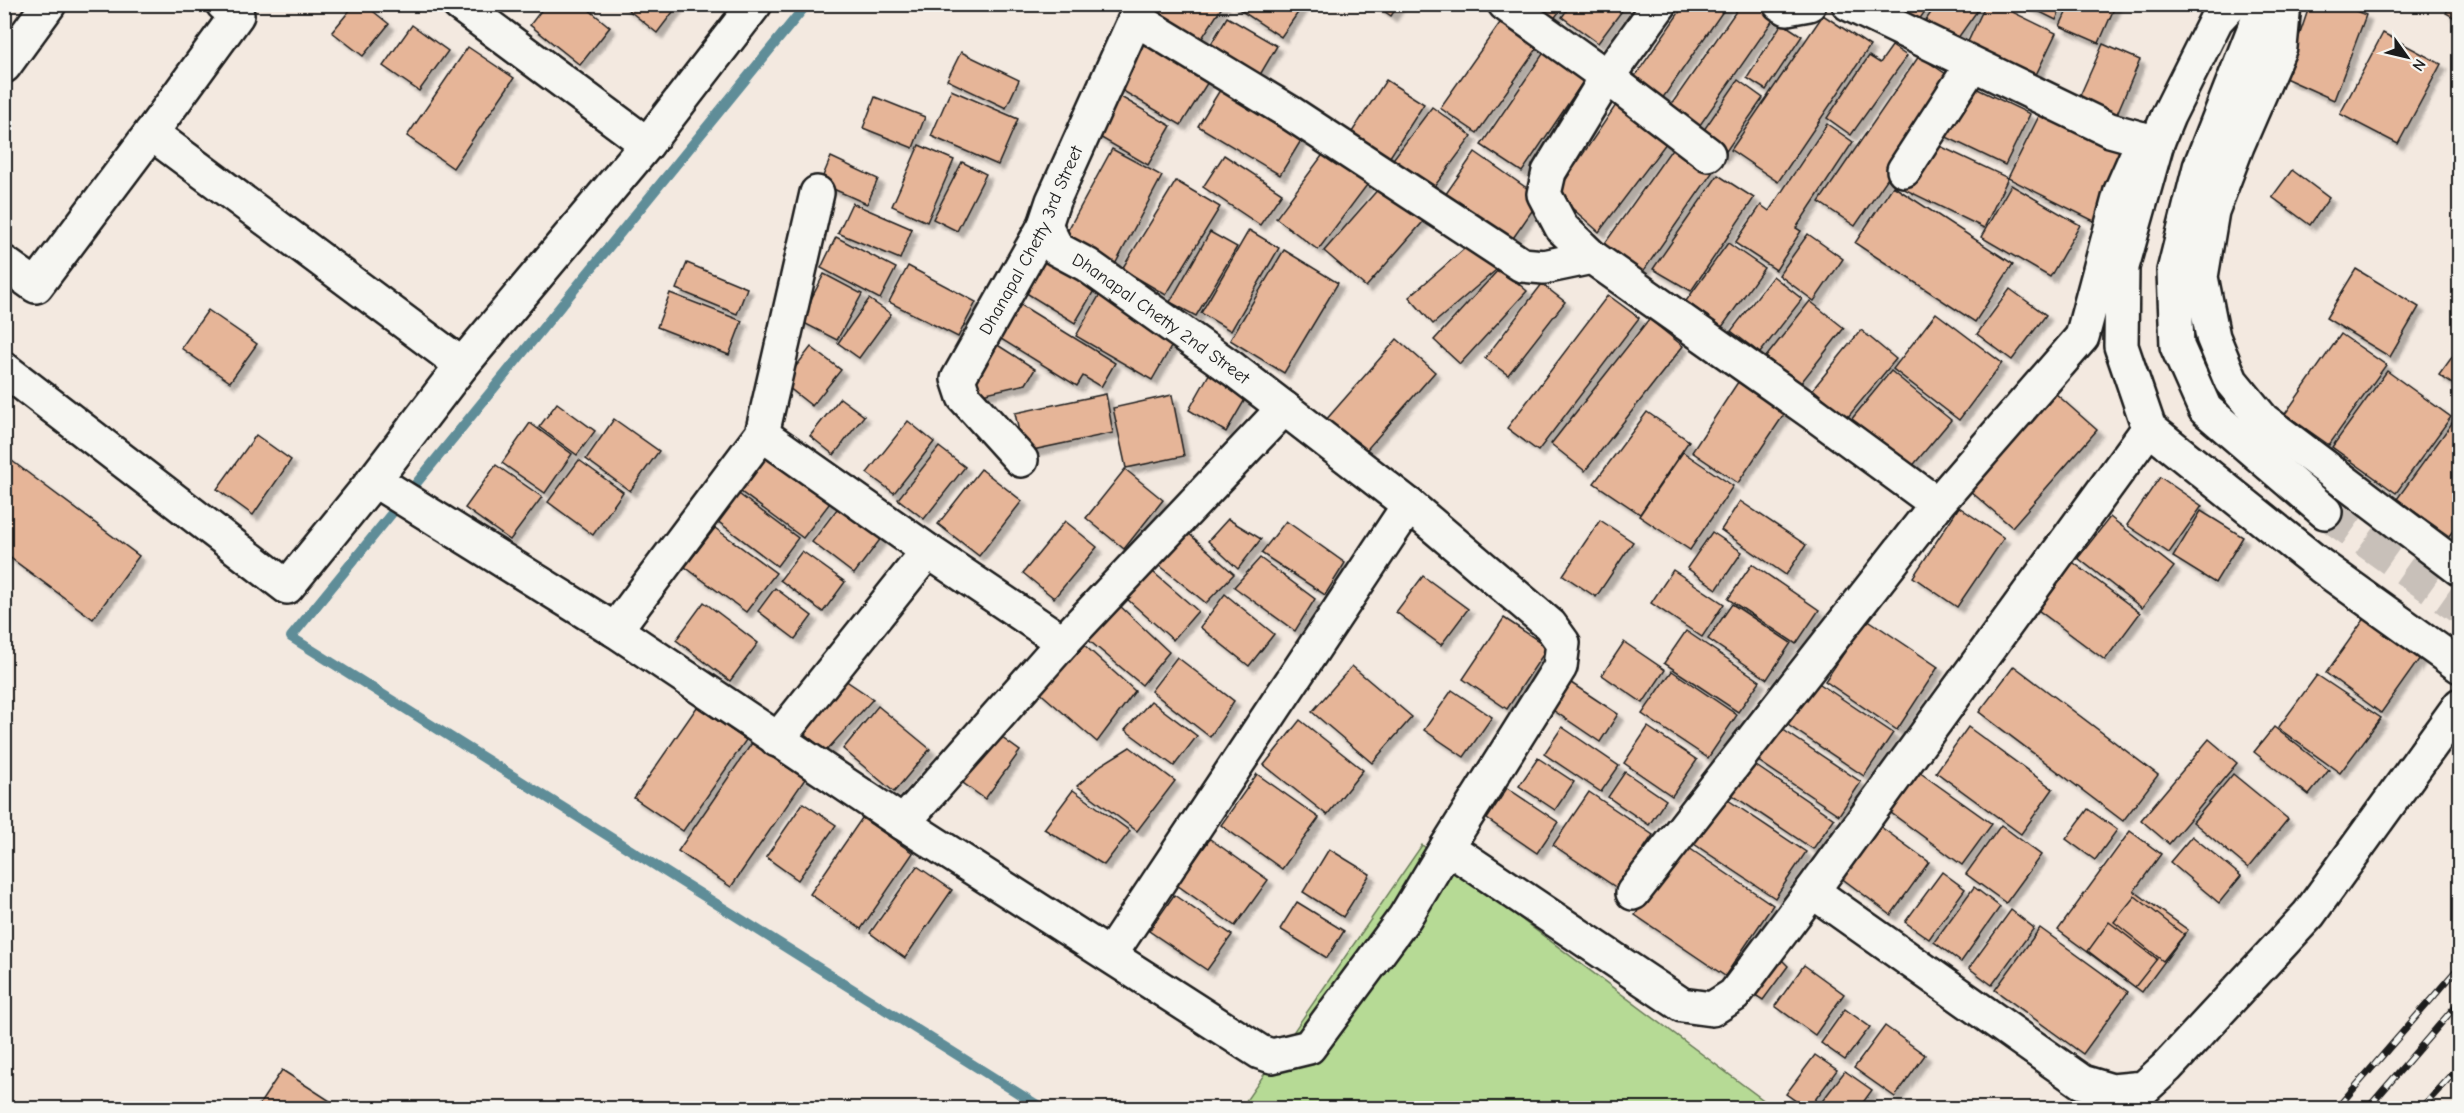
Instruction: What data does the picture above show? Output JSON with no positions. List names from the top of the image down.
{
  "streets": {
    "street": ["Dhanapal Chetty 3rd Street", "Dhanapal Chetty 2nd Street"]
  },
  "crossings": [
    ["Dhanapal Chetty 3rd Street", "Dhanapal Chetty 2nd Street"]
  ],
  "north": "bottom right"
}
